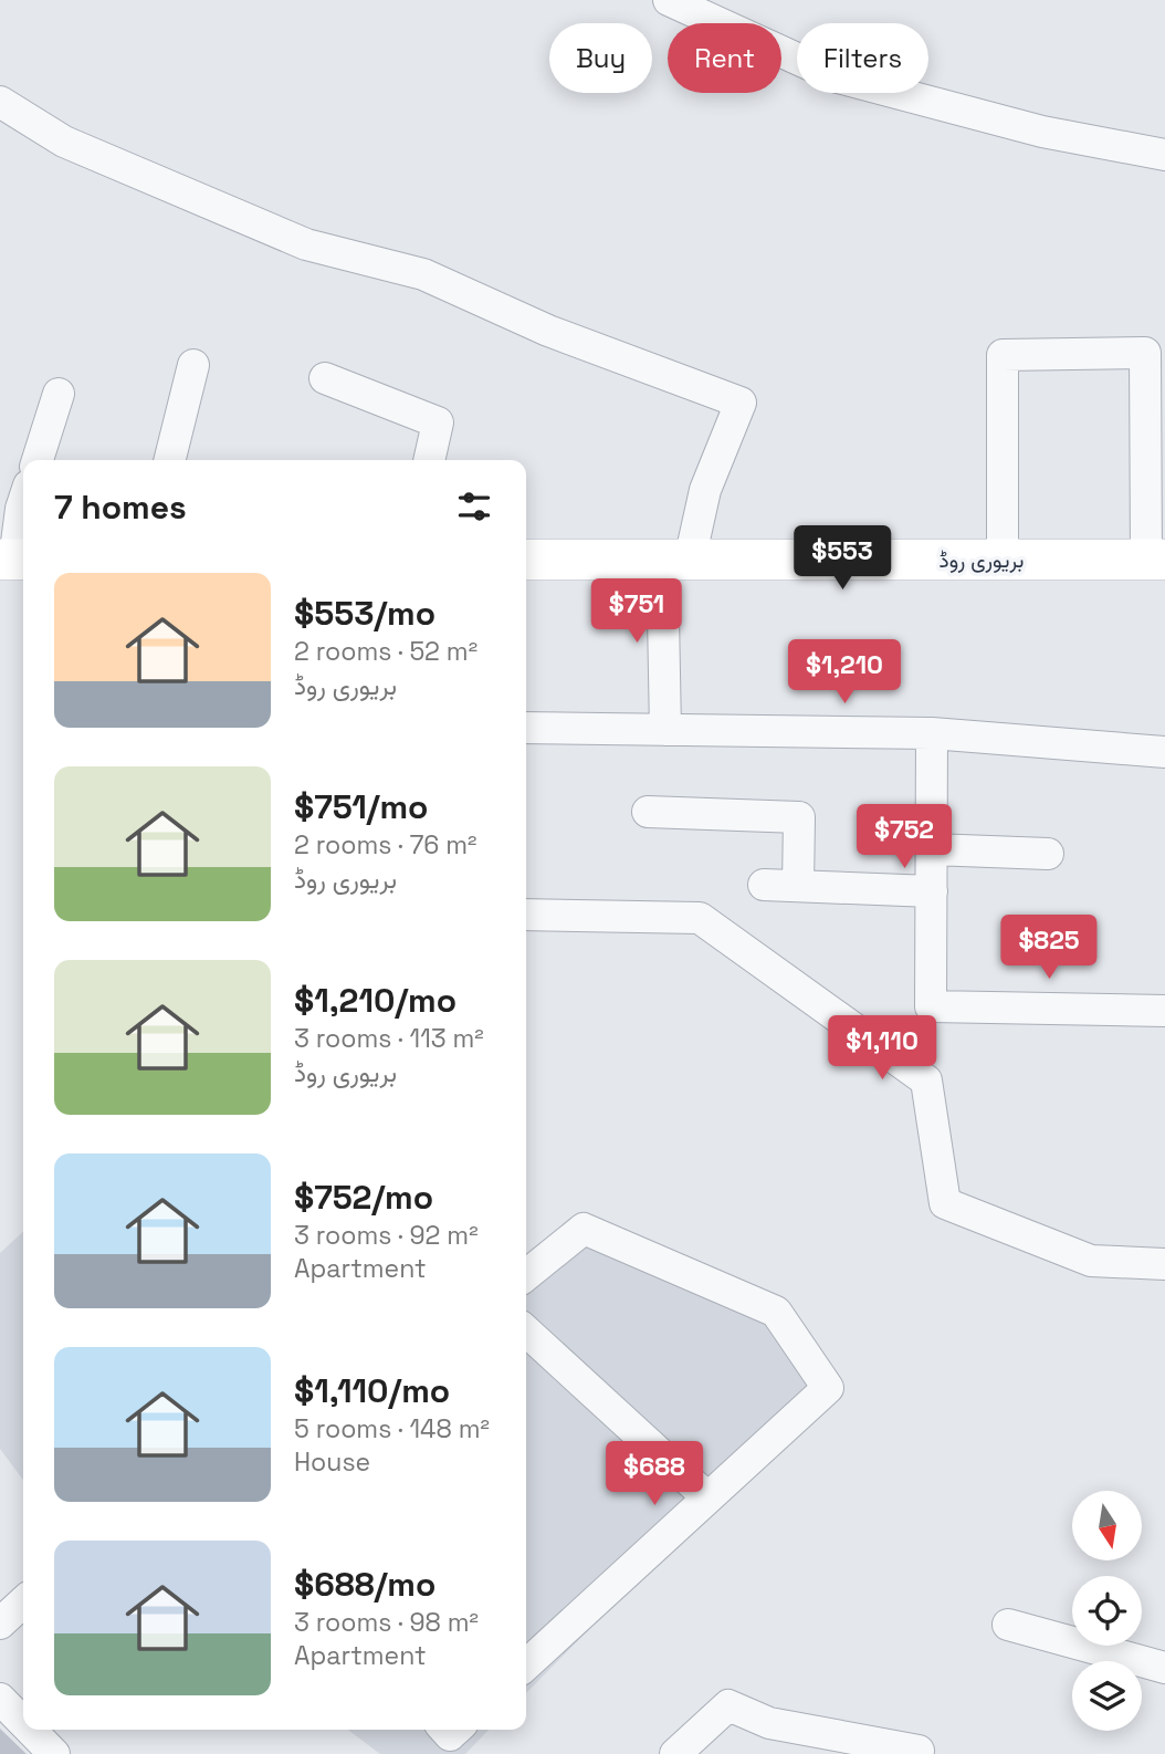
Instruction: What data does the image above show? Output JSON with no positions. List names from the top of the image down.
{
  "streets": {
    "main road": ["بریوری روڈ"]
  },
  "north": "bottom",
  "page": {
    "chip": ["Buy", "Rent", "Filters"],
    "heading": "7 homes",
    "price": [
      "$553",
      "$751",
      "$1,210",
      "$752",
      "$825",
      "$1,110",
      "$688"
    ],
    "list": [
      {
        "name": "$553/mo",
        "note": "2 rooms · 52 m² · بریوری روڈ"
      },
      {
        "name": "$751/mo",
        "note": "2 rooms · 76 m² · بریوری روڈ"
      },
      {
        "name": "$1,210/mo",
        "note": "3 rooms · 113 m² · بریوری روڈ"
      },
      {
        "name": "$752/mo",
        "note": "3 rooms · 92 m² · Apartment"
      },
      {
        "name": "$1,110/mo",
        "note": "5 rooms · 148 m² · House"
      },
      {
        "name": "$688/mo",
        "note": "3 rooms · 98 m² · Apartment"
      }
    ]
  }
}
